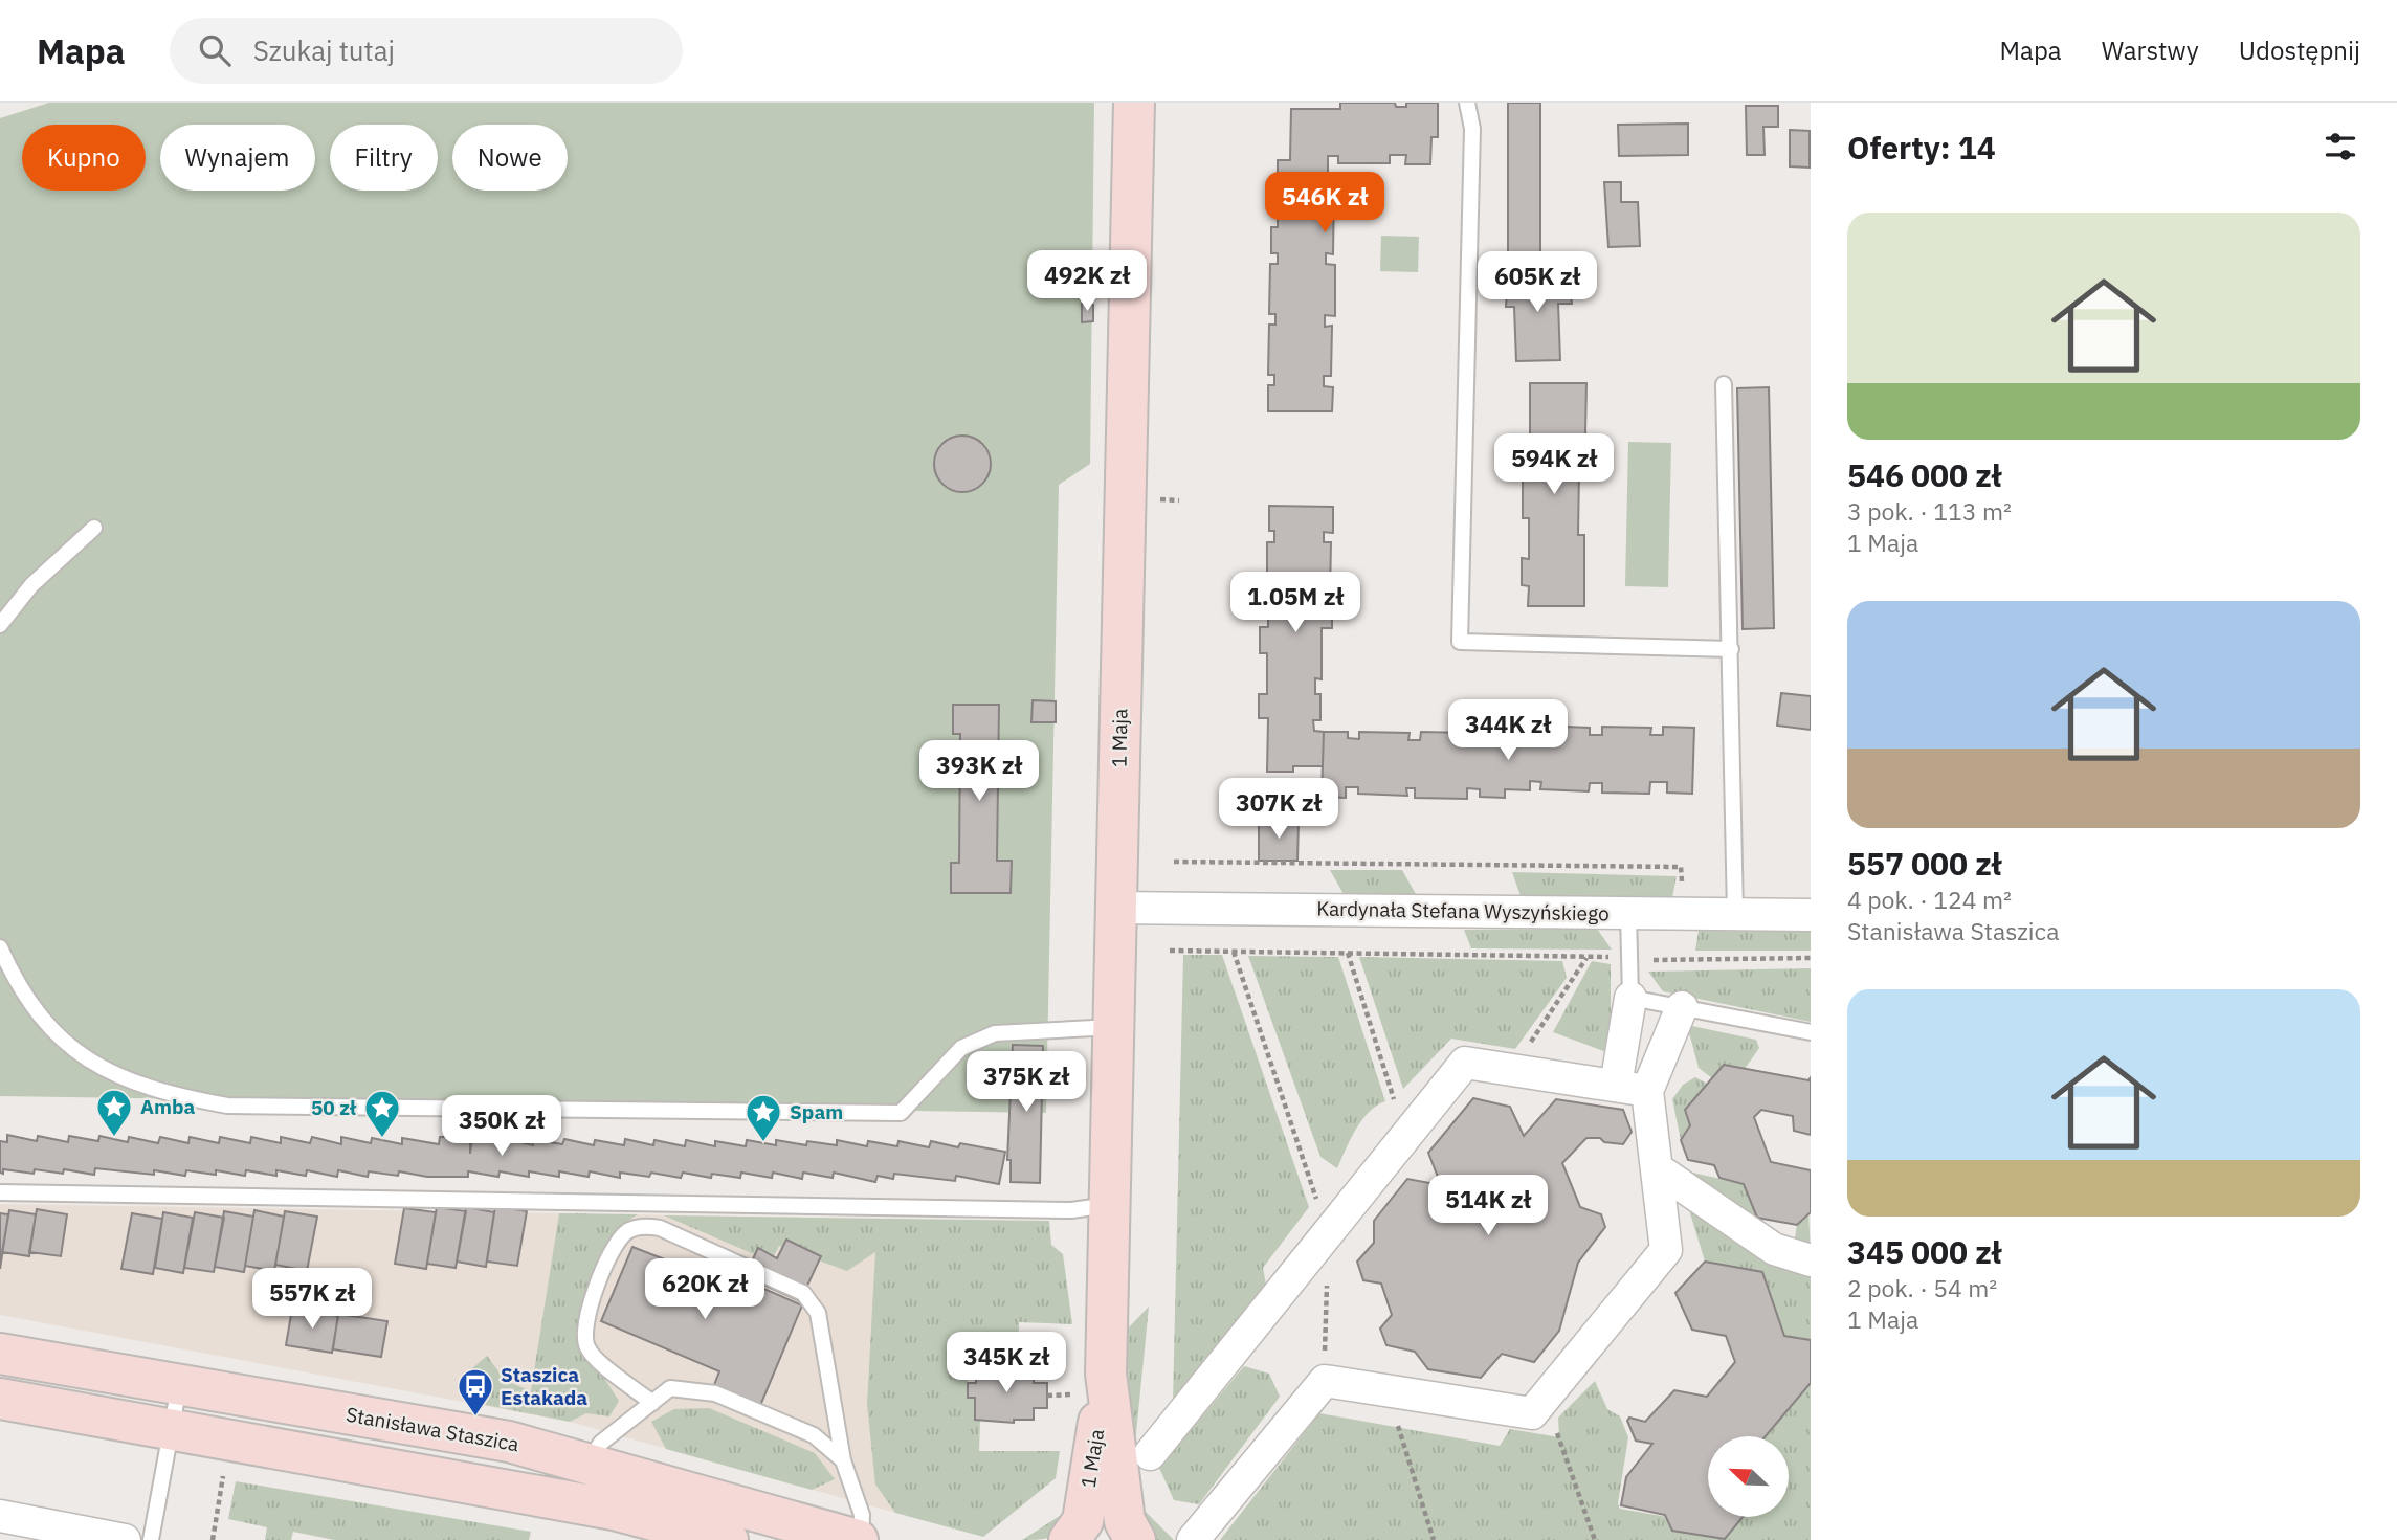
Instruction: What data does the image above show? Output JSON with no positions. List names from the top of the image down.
{
  "streets": {
    "street": ["1 Maja", "Kardynała Stefana Wyszyńskiego", "Stanisława Staszica"]
  },
  "crossings": [
    ["1 Maja", "Kardynała Stefana Wyszyńskiego"]
  ],
  "places": {
    "place": ["Amba", "50 zł", "Spam"],
    "bus stop": ["Staszica Estakada"]
  },
  "north": "top left",
  "page": {
    "header": "Mapa",
    "search": "Szukaj tutaj",
    "nav": ["Mapa", "Warstwy", "Udostępnij"],
    "heading": "Oferty: 14",
    "chip": [
      "Kupno",
      "Wynajem",
      "Filtry",
      "Nowe"
    ],
    "price": [
      "546K zł",
      "492K zł",
      "605K zł",
      "594K zł",
      "1.05M zł",
      "344K zł",
      "393K zł",
      "307K zł",
      "375K zł",
      "350K zł",
      "514K zł",
      "620K zł",
      "557K zł",
      "345K zł"
    ],
    "list": [
      {
        "name": "546 000 zł",
        "note": "3 pok. · 113 m² · 1 Maja"
      },
      {
        "name": "557 000 zł",
        "note": "4 pok. · 124 m² · Stanisława Staszica"
      },
      {
        "name": "345 000 zł",
        "note": "2 pok. · 54 m² · 1 Maja"
      }
    ]
  }
}
